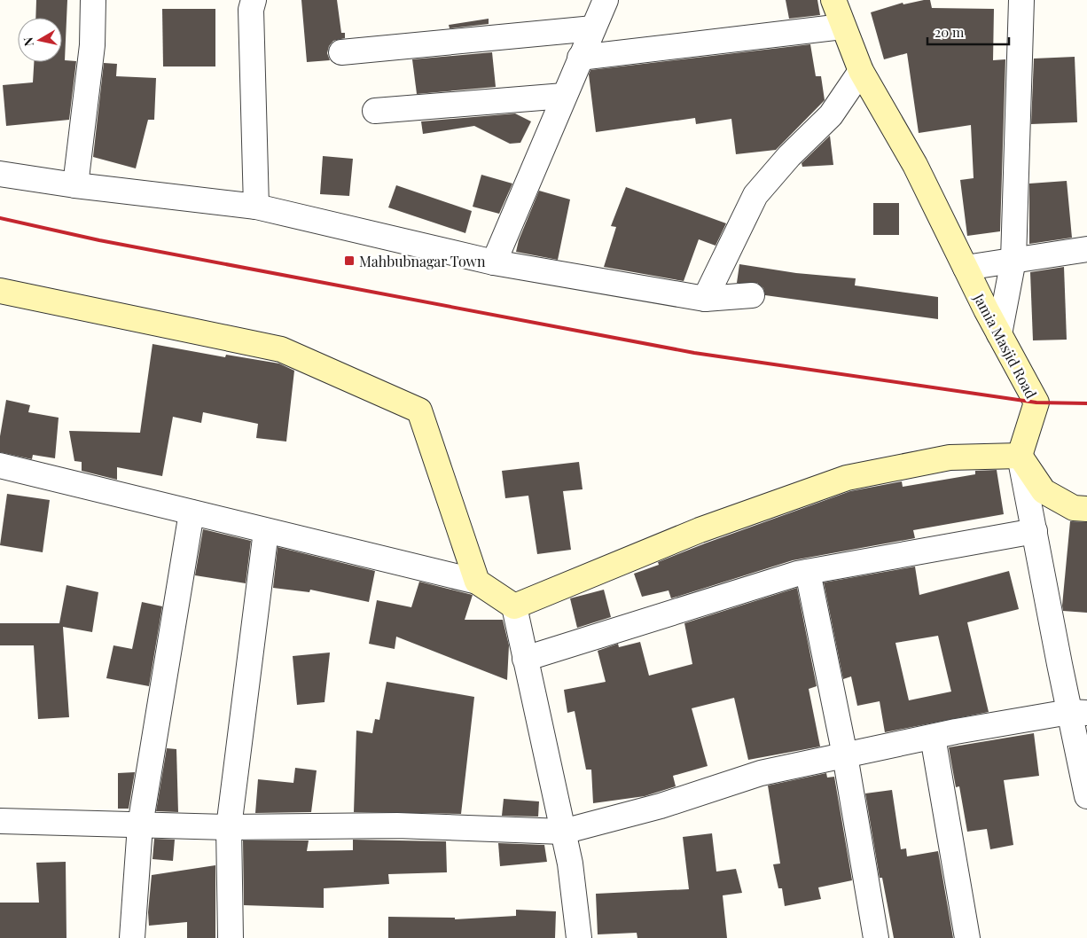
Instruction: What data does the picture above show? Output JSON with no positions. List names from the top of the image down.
{
  "streets": {
    "street": ["Jamia Masjid Road"]
  },
  "places": {
    "transit": ["Mahbubnagar Town"]
  },
  "scale_bar": "20 m",
  "north": "left"
}
